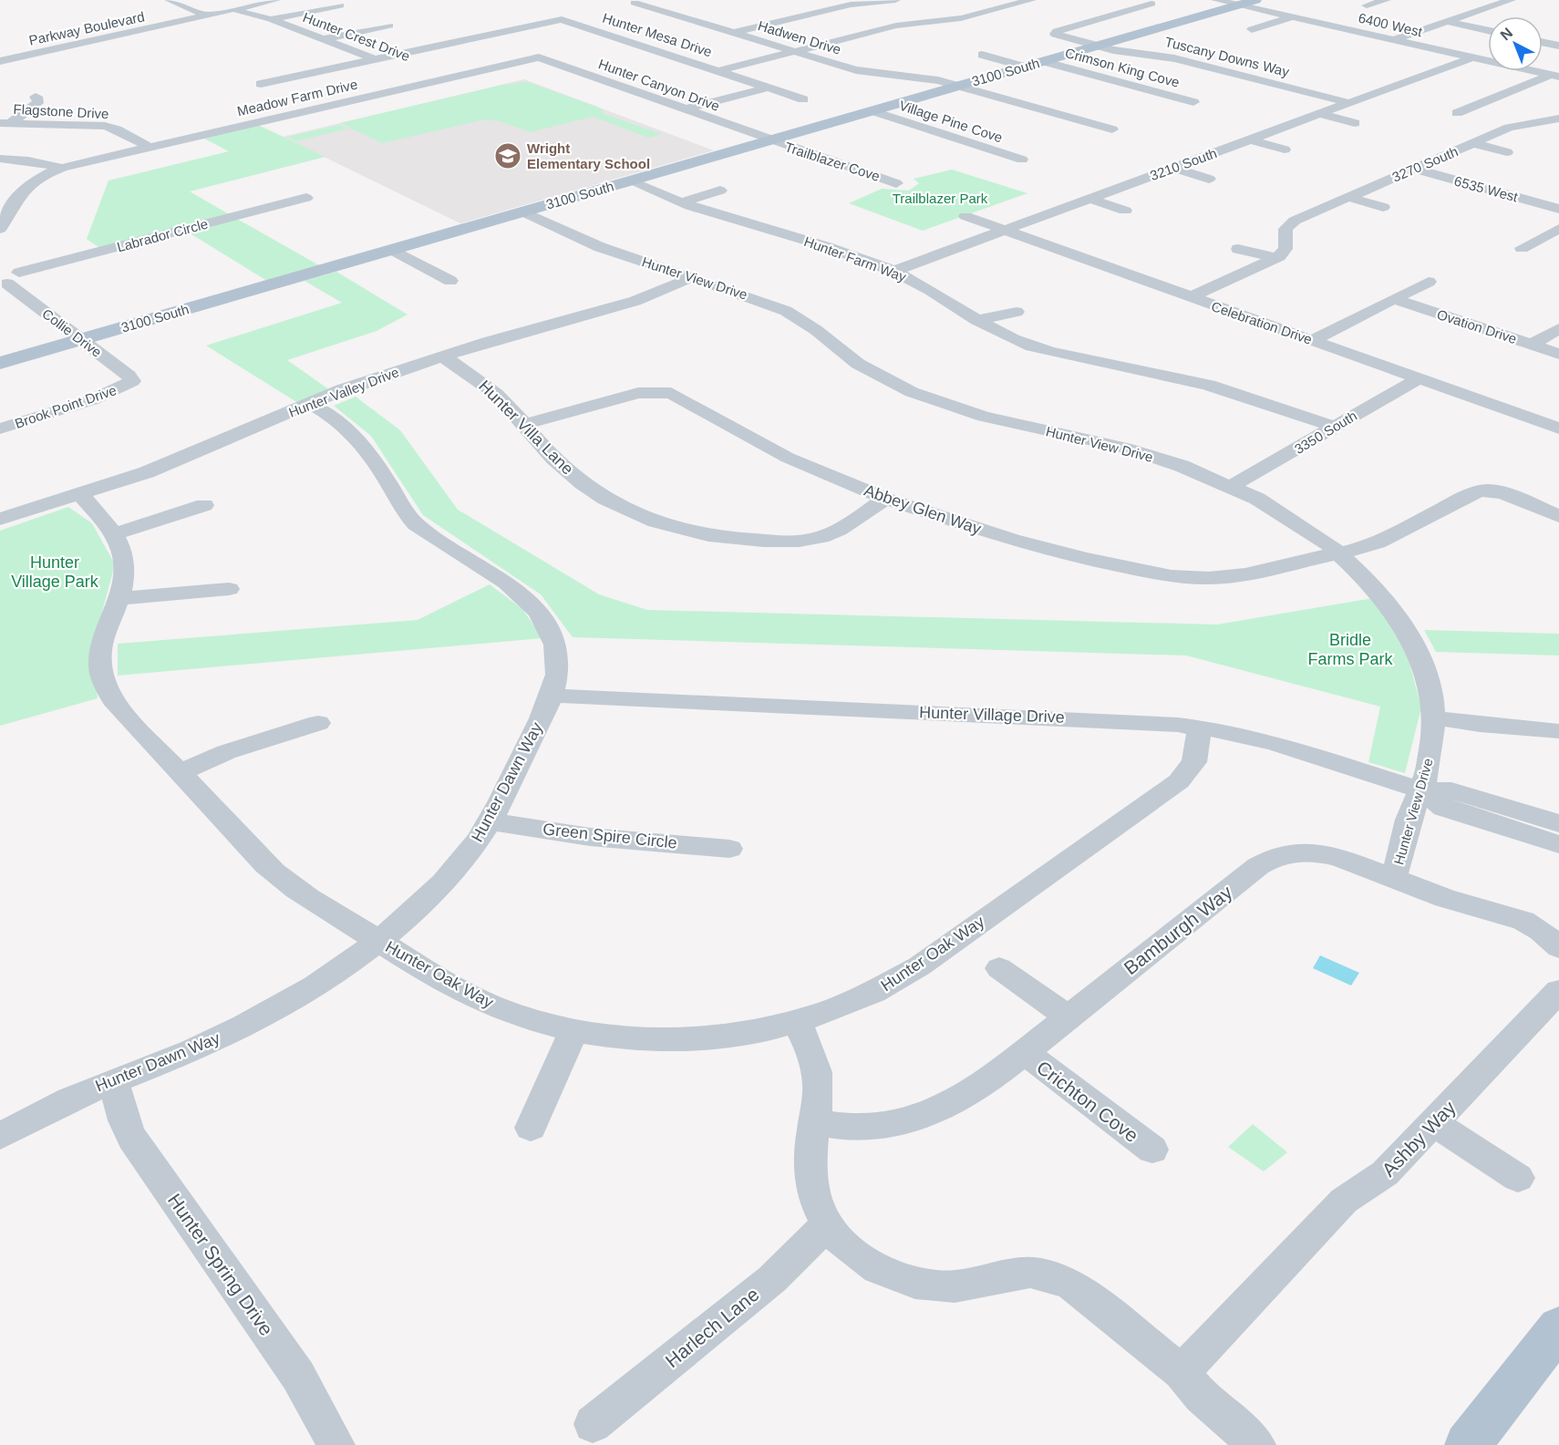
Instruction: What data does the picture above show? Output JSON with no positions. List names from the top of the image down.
{
  "streets": {
    "main road": ["3100 South"],
    "street": [
      "6400 West",
      "Parkway Boulevard",
      "Hunter Mesa Drive",
      "Hunter Crest Drive",
      "Hadwen Drive",
      "Tuscany Downs Way",
      "Crimson King Cove",
      "Hunter Canyon Drive",
      "Meadow Farm Drive",
      "Flagstone Drive",
      "Village Pine Cove",
      "Trailblazer Cove",
      "3210 South",
      "3270 South",
      "6535 West",
      "Labrador Circle",
      "Hunter Farm Way",
      "Hunter View Drive",
      "Celebration Drive",
      "Ovation Drive",
      "Collie Drive",
      "Hunter Valley Drive",
      "Brook Point Drive",
      "Hunter Villa Lane",
      "3350 South",
      "Abbey Glen Way",
      "Hunter Village Drive",
      "Hunter Dawn Way",
      "Green Spire Circle",
      "Bamburgh Way",
      "Hunter Oak Way",
      "Crichton Cove",
      "Ashby Way",
      "Hunter Spring Drive",
      "Harlech Lane"
    ]
  },
  "crossings": [
    ["6400 West", "3100 South"],
    ["6400 West", "3210 South"],
    ["Parkway Boulevard", "Hunter Crest Drive"],
    ["Hunter Mesa Drive", "Hunter Crest Drive"],
    ["Hunter Crest Drive", "Meadow Farm Drive"],
    ["Hadwen Drive", "3100 South"],
    ["Tuscany Downs Way", "3100 South"],
    ["Tuscany Downs Way", "3210 South"],
    ["Crimson King Cove", "3100 South"],
    ["3100 South", "Hunter Canyon Drive"],
    ["3100 South", "Village Pine Cove"],
    ["3100 South", "Trailblazer Cove"],
    ["3100 South", "Hunter Farm Way"],
    ["3100 South", "Hunter View Drive"],
    ["3100 South", "Collie Drive"],
    ["Hunter Canyon Drive", "Meadow Farm Drive"],
    ["Hunter Canyon Drive", "Trailblazer Cove"],
    ["Meadow Farm Drive", "Flagstone Drive"],
    ["3210 South", "Hunter Farm Way"],
    ["3210 South", "Celebration Drive"],
    ["3270 South", "6535 West"],
    ["Labrador Circle", "Collie Drive"],
    ["Hunter Farm Way", "3350 South"],
    ["Hunter View Drive", "Hunter Valley Drive"],
    ["Hunter View Drive", "3350 South"],
    ["Hunter View Drive", "Abbey Glen Way"],
    ["Hunter View Drive", "Hunter Village Drive"],
    ["Hunter View Drive", "Bamburgh Way"],
    ["Celebration Drive", "3350 South"],
    ["Collie Drive", "Brook Point Drive"],
    ["Hunter Valley Drive", "Hunter Villa Lane"],
    ["Hunter Valley Drive", "Hunter Dawn Way"],
    ["Hunter Valley Drive", "Hunter Oak Way"],
    ["Hunter Villa Lane", "Abbey Glen Way"],
    ["Hunter Village Drive", "Hunter Dawn Way"],
    ["Hunter Village Drive", "Hunter Oak Way"],
    ["Hunter Dawn Way", "Green Spire Circle"],
    ["Hunter Dawn Way", "Hunter Oak Way"],
    ["Hunter Dawn Way", "Hunter Spring Drive"],
    ["Bamburgh Way", "Crichton Cove"]
  ],
  "parks": ["Trailblazer Park", "Hunter Village Park", "Bridle Farms Park"],
  "places": {
    "school or university": ["Wright Elementary School"]
  },
  "north": "top left"
}
